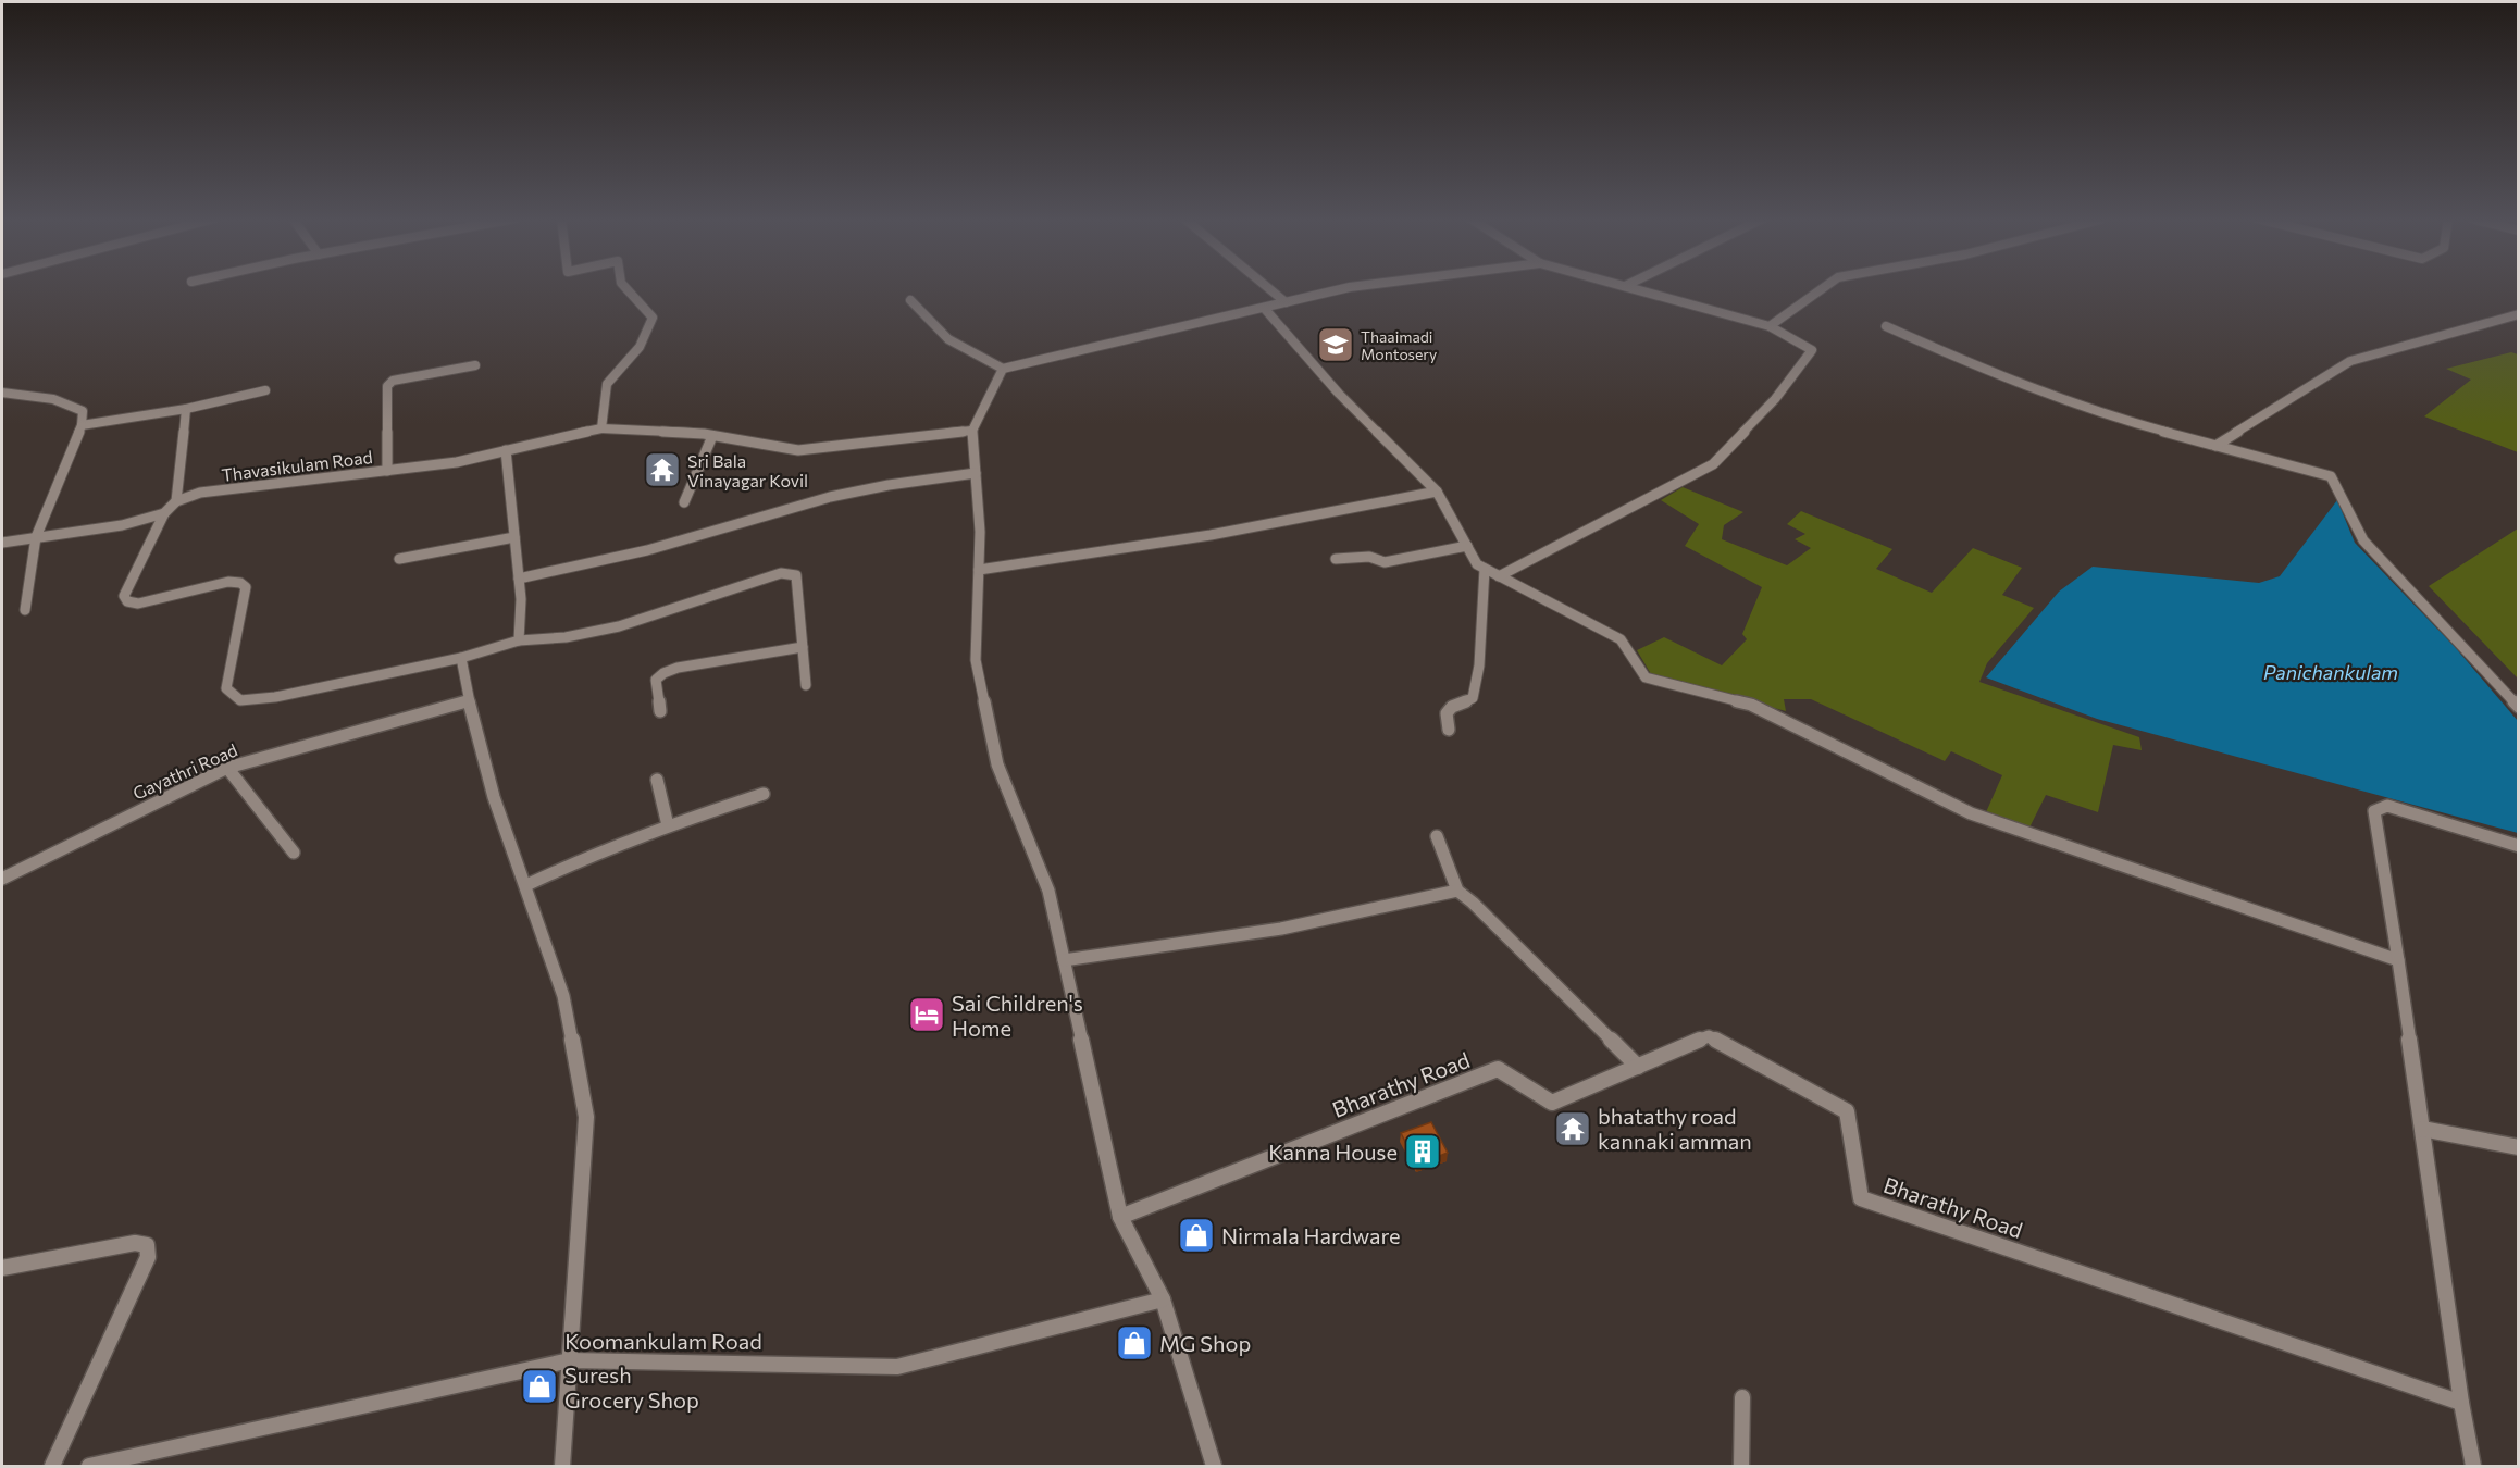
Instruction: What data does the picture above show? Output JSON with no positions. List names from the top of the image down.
{
  "streets": {
    "street": [
      "Thavasikulam Road",
      "Gayathri Road",
      "Bharathy Road",
      "Koomankulam Road"
    ]
  },
  "water": ["Panichankulam"],
  "places": {
    "school or university": ["Thaaimadi Montosery"],
    "temple": ["Sri Bala Vinayagar Kovil", "bhatathy road kannaki amman"],
    "hotel": ["Sai Children's Home"],
    "building": ["Kanna House"],
    "shop": ["Nirmala Hardware", "MG Shop", "Suresh Grocery Shop"]
  }
}
